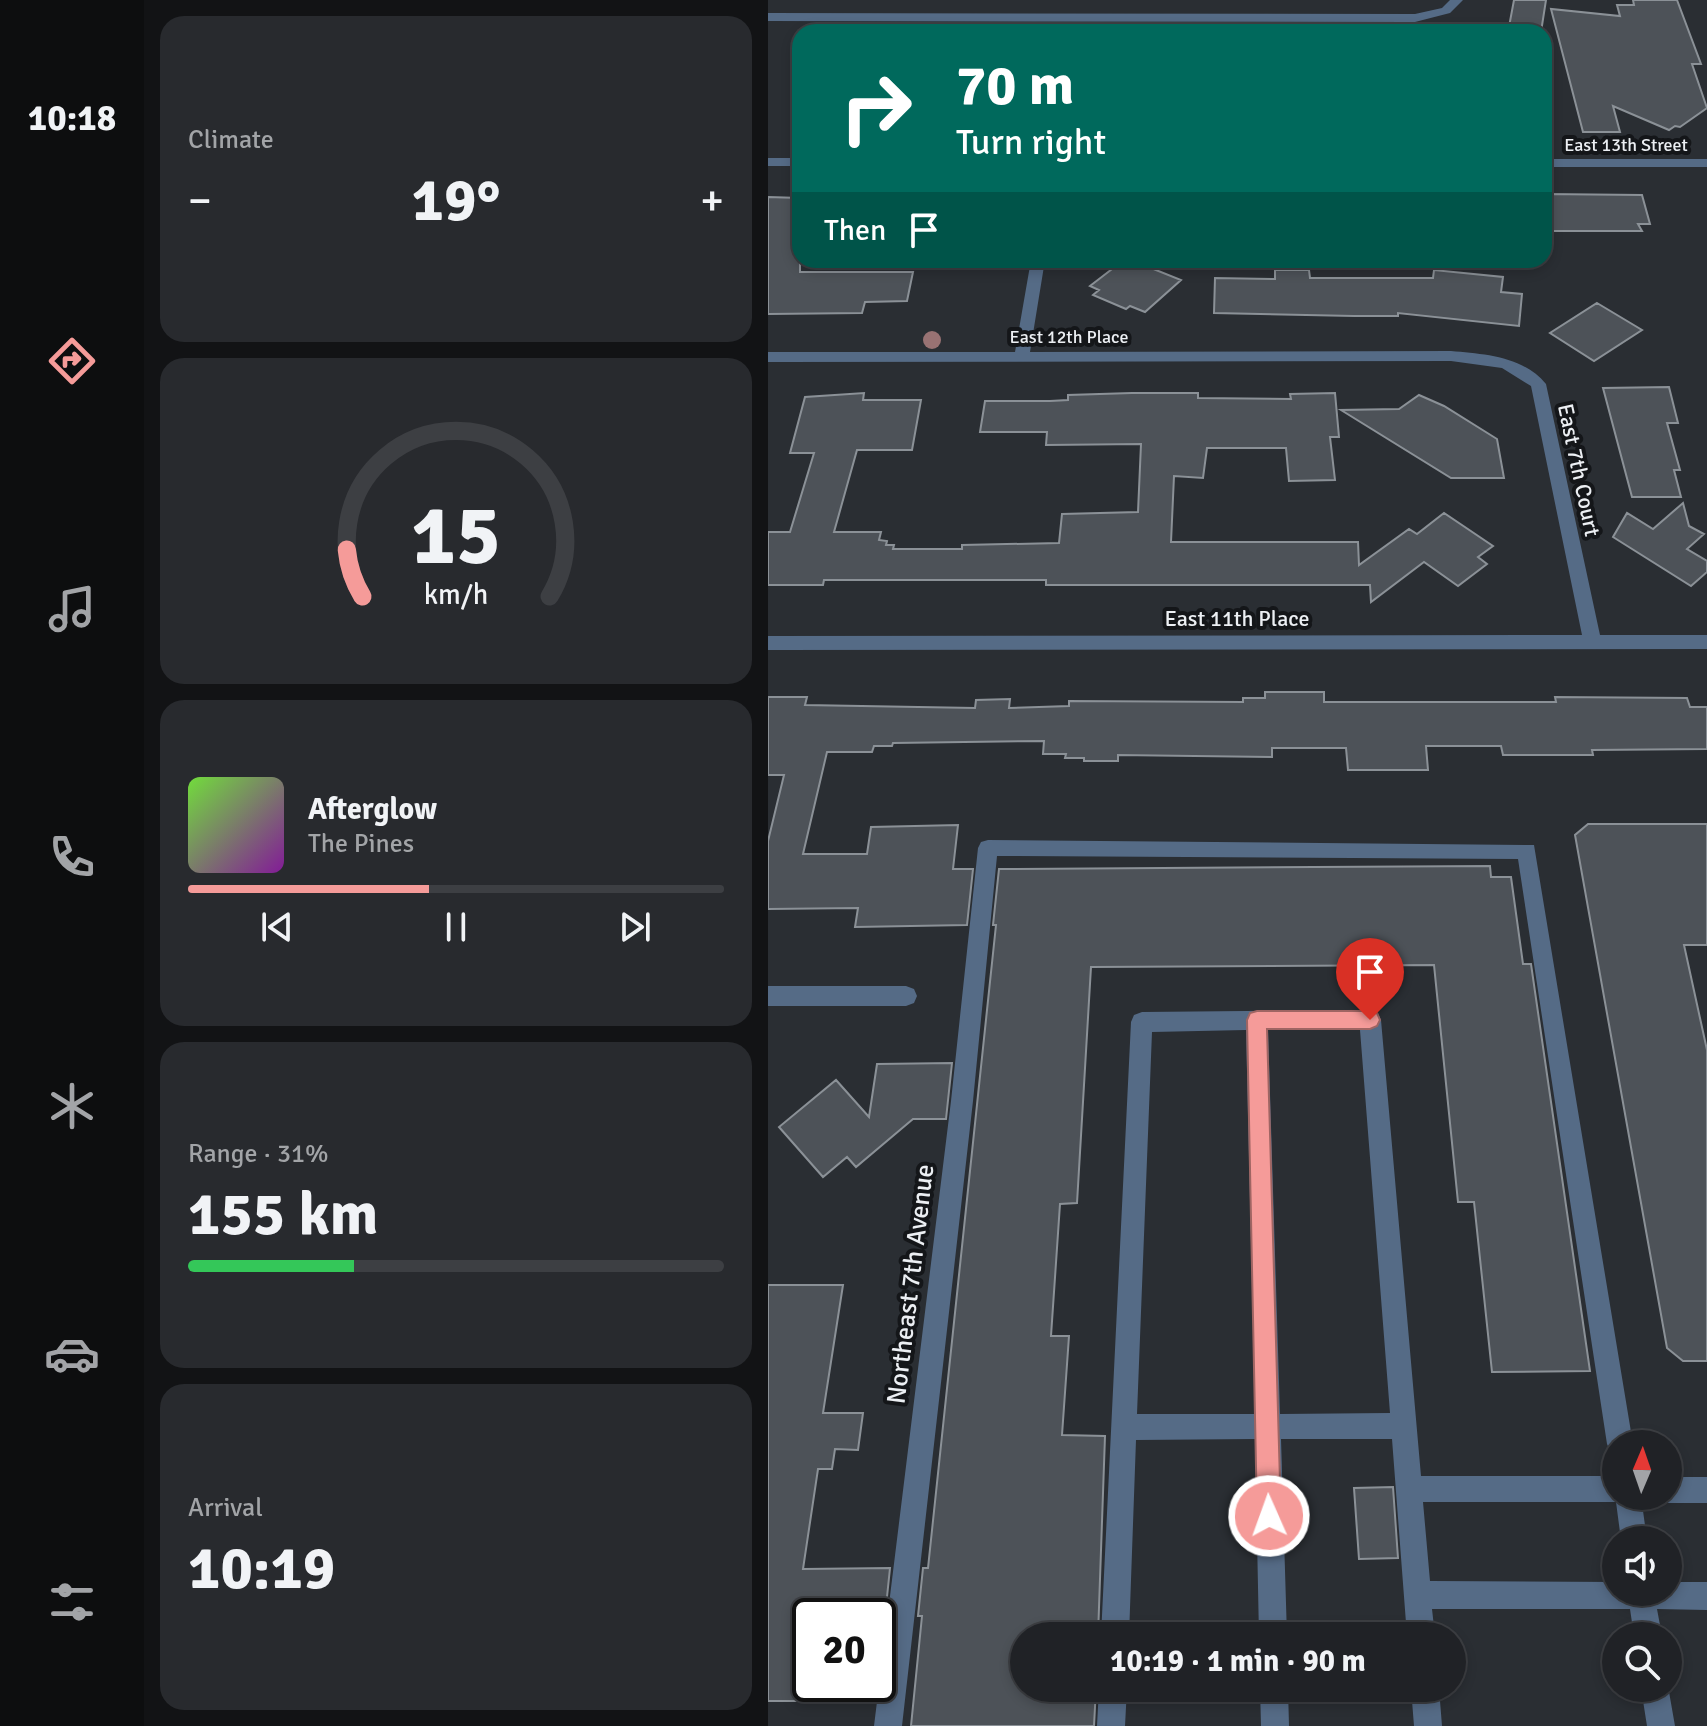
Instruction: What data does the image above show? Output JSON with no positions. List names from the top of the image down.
{
  "streets": {
    "street": [
      "East 13th Street",
      "East 12th Place",
      "East 7th Court",
      "East 11th Place",
      "Northeast 7th Avenue"
    ]
  },
  "crossings": [
    ["East 12th Place", "East 7th Court"],
    ["East 7th Court", "East 11th Place"]
  ],
  "north": "top",
  "page": {
    "tabs": "10:18",
    "tile": [
      "Climate",
      ["Range · 31%", "155 km"],
      ["Arrival", "10:19"]
    ],
    "turn": ["70 m", "Turn right"],
    "heat": ["−", "19°", "+"],
    "then": "Then",
    "song": ["Afterglow", "The Pines"],
    "limit": "20",
    "trip": "10:19 · 1 min · 90 m",
    "gauge": ["15", "km/h"]
  }
}
